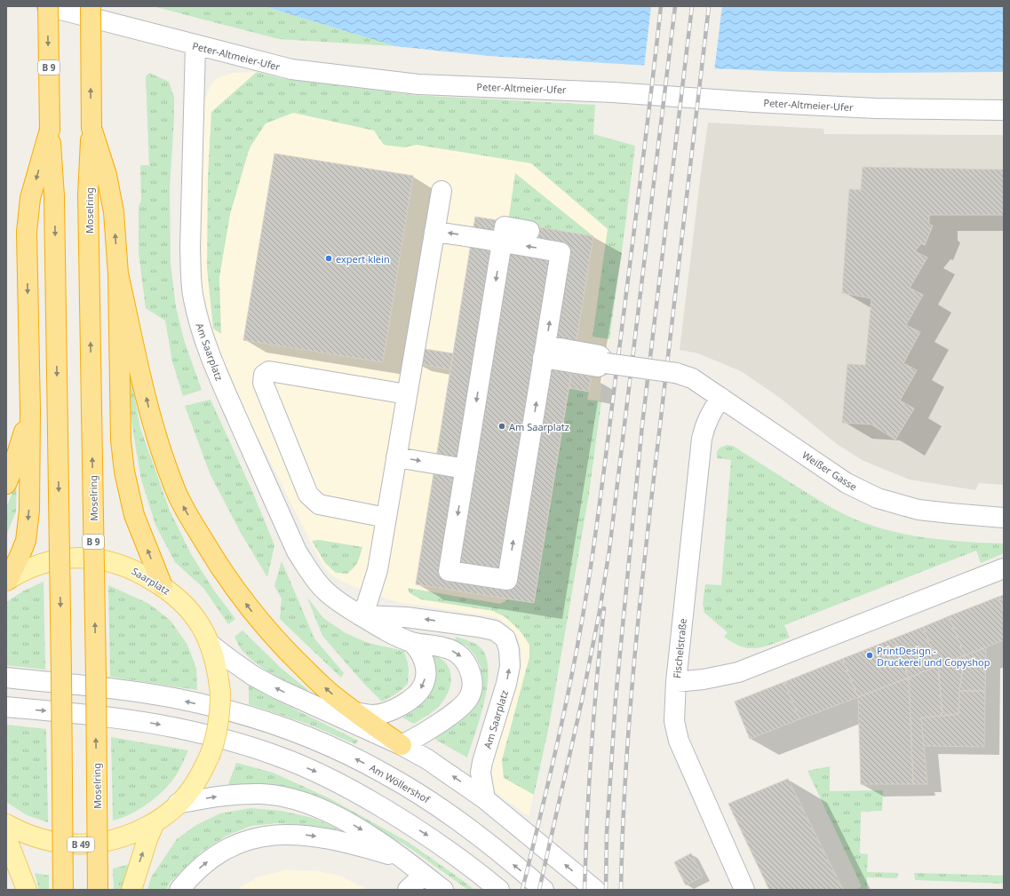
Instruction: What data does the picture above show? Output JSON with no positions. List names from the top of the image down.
{
  "streets": {
    "highway": ["B 9", "Moselring"],
    "main road": ["Saarplatz", "B 49"],
    "street": [
      "Peter-Altmeier-Ufer",
      "Am Saarplatz",
      "Weißer Gasse",
      "Fischelstraße",
      "Am Wöllershof"
    ]
  },
  "crossings": [
    ["Peter-Altmeier-Ufer", "B 9"],
    ["Peter-Altmeier-Ufer", "Am Saarplatz"],
    ["B 9", "Moselring"],
    ["Weißer Gasse", "Fischelstraße"]
  ],
  "places": ["expert klein", "Am Saarplatz", "PrintDesign - Druckerei und Copyshop"]
}
